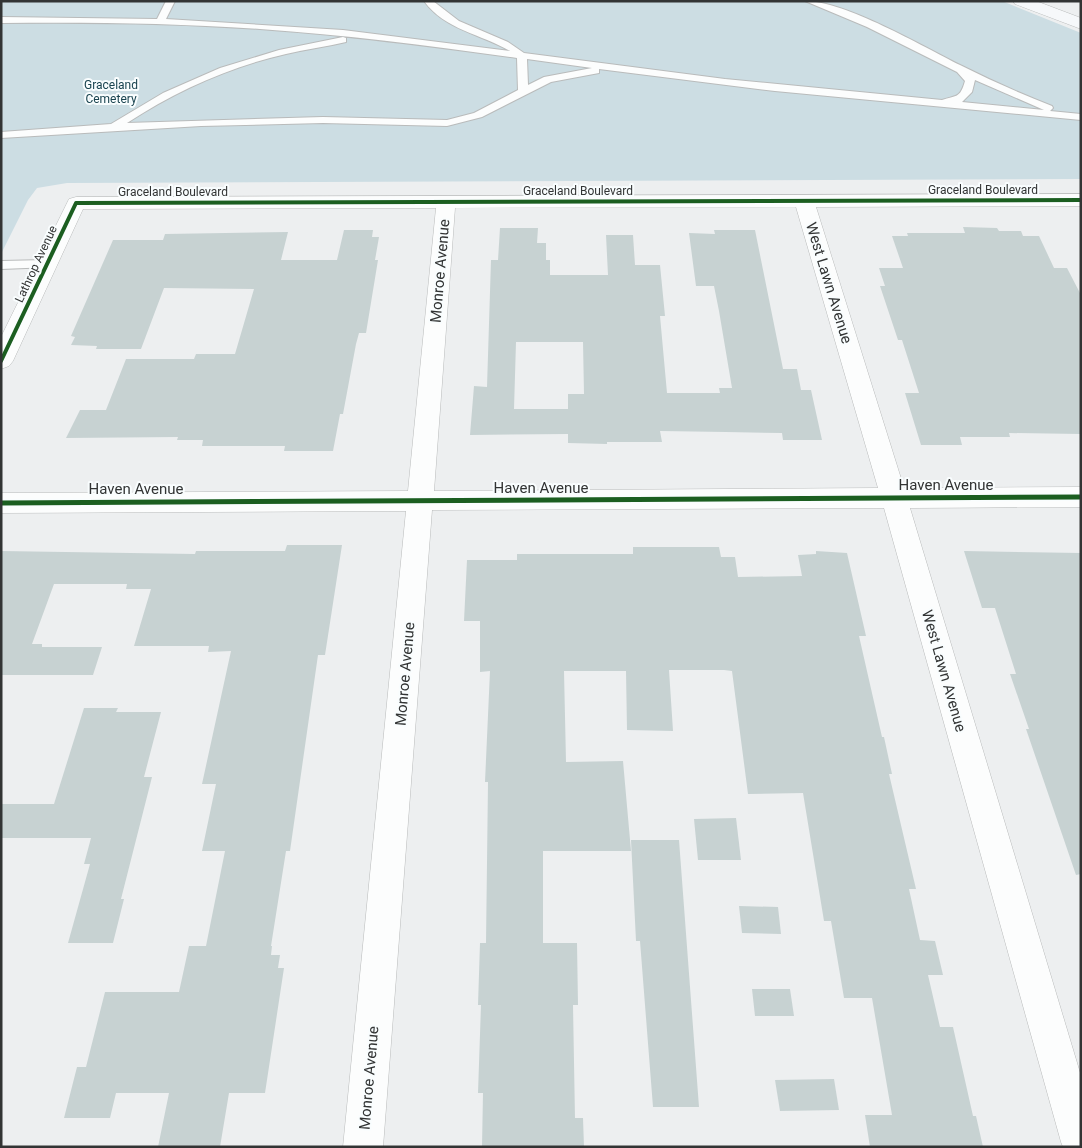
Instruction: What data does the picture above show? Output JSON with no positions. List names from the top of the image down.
{
  "streets": {
    "street": [
      "Graceland Boulevard",
      "Lathrop Avenue",
      "Monroe Avenue",
      "West Lawn Avenue",
      "Haven Avenue"
    ]
  },
  "crossings": [
    ["Graceland Boulevard", "Lathrop Avenue"],
    ["Graceland Boulevard", "Monroe Avenue"],
    ["Graceland Boulevard", "West Lawn Avenue"],
    ["Monroe Avenue", "Haven Avenue"],
    ["West Lawn Avenue", "Haven Avenue"]
  ],
  "parks": ["Graceland Cemetery"]
}
